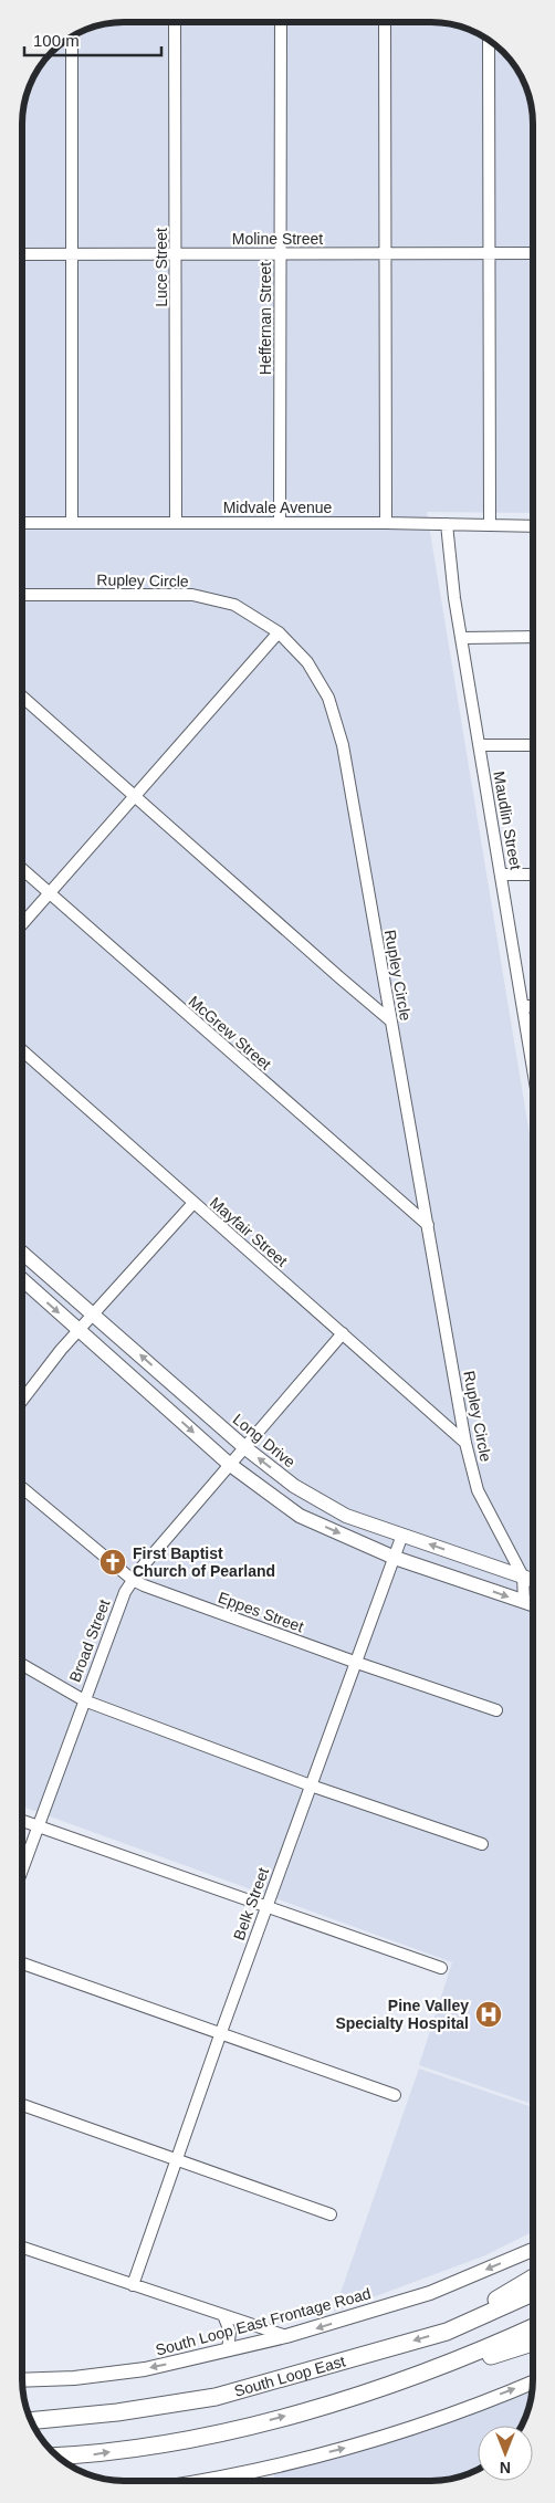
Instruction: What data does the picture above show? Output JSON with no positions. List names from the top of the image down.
{
  "streets": {
    "highway": ["South Loop East"],
    "main road": ["Long Drive", "South Loop East Frontage Road"],
    "street": [
      "Moline Street",
      "Luce Street",
      "Heffernan Street",
      "Midvale Avenue",
      "Rupley Circle",
      "Maudlin Street",
      "McGrew Street",
      "Mayfair Street",
      "Eppes Street",
      "Broad Street",
      "Belk Street"
    ]
  },
  "crossings": [
    ["Moline Street", "Luce Street"],
    ["Moline Street", "Heffernan Street"],
    ["Luce Street", "Midvale Avenue"],
    ["Heffernan Street", "Midvale Avenue"],
    ["Midvale Avenue", "Maudlin Street"],
    ["Rupley Circle", "McGrew Street"],
    ["Rupley Circle", "Mayfair Street"],
    ["Rupley Circle", "Long Drive"],
    ["Mayfair Street", "Broad Street"],
    ["Long Drive", "Broad Street"],
    ["Long Drive", "Belk Street"],
    ["Eppes Street", "Broad Street"],
    ["Eppes Street", "Belk Street"]
  ],
  "places": {
    "church": ["First Baptist Church of Pearland"],
    "hospital": ["Pine Valley Specialty Hospital"]
  },
  "scale_bar": "100 m",
  "north": "bottom"
}
